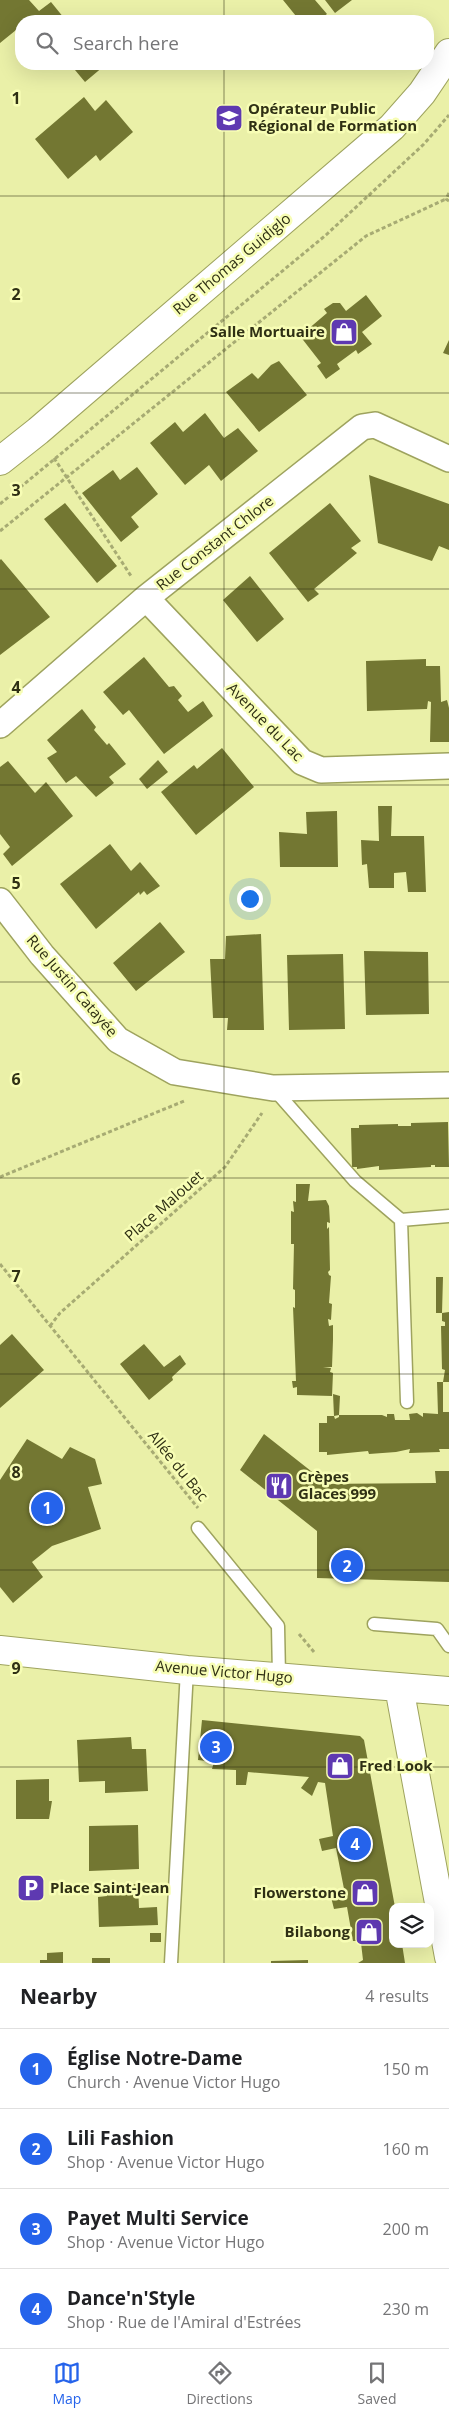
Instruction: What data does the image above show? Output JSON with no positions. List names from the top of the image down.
{
  "streets": {
    "main road": ["Rue Thomas Guidiglo", "Avenue Victor Hugo"],
    "street": ["Rue Constant Chlore", "Avenue du Lac", "Rue Justin Catayée"],
    "path": ["Place Malouet", "Allée du Bac"]
  },
  "crossings": [
    ["Rue Constant Chlore", "Avenue du Lac"],
    ["Rue Justin Catayée", "Place Malouet"],
    ["Place Malouet", "Allée du Bac"]
  ],
  "places": {
    "school or university": ["Opérateur Public Régional de Formation"],
    "shop": [
      "Salle Mortuaire",
      "Fred Look",
      "Flowerstone",
      "Bilabong"
    ],
    "restaurant": ["Crèpes Glaces 999"],
    "parking": ["Place Saint-Jean"]
  },
  "page": {
    "search": "Search here",
    "pins": [
      "1",
      "2",
      "3",
      "4"
    ],
    "heading": ["Nearby", "4 results"],
    "list": [
      {
        "mark": "1",
        "name": "Église Notre-Dame",
        "note": "Church · Avenue Victor Hugo",
        "value": "150 m"
      },
      {
        "mark": "2",
        "name": "Lili Fashion",
        "note": "Shop · Avenue Victor Hugo",
        "value": "160 m"
      },
      {
        "mark": "3",
        "name": "Payet Multi Service",
        "note": "Shop · Avenue Victor Hugo",
        "value": "200 m"
      },
      {
        "mark": "4",
        "name": "Dance'n'Style",
        "note": "Shop · Rue de l'Amiral d'Estrées",
        "value": "230 m"
      }
    ],
    "nav": ["Map", "Directions", "Saved"]
  },
  "grid": {
    "rows": [
      "1",
      "2",
      "3",
      "4",
      "5",
      "6",
      "7",
      "8",
      "9"
    ]
  }
}
